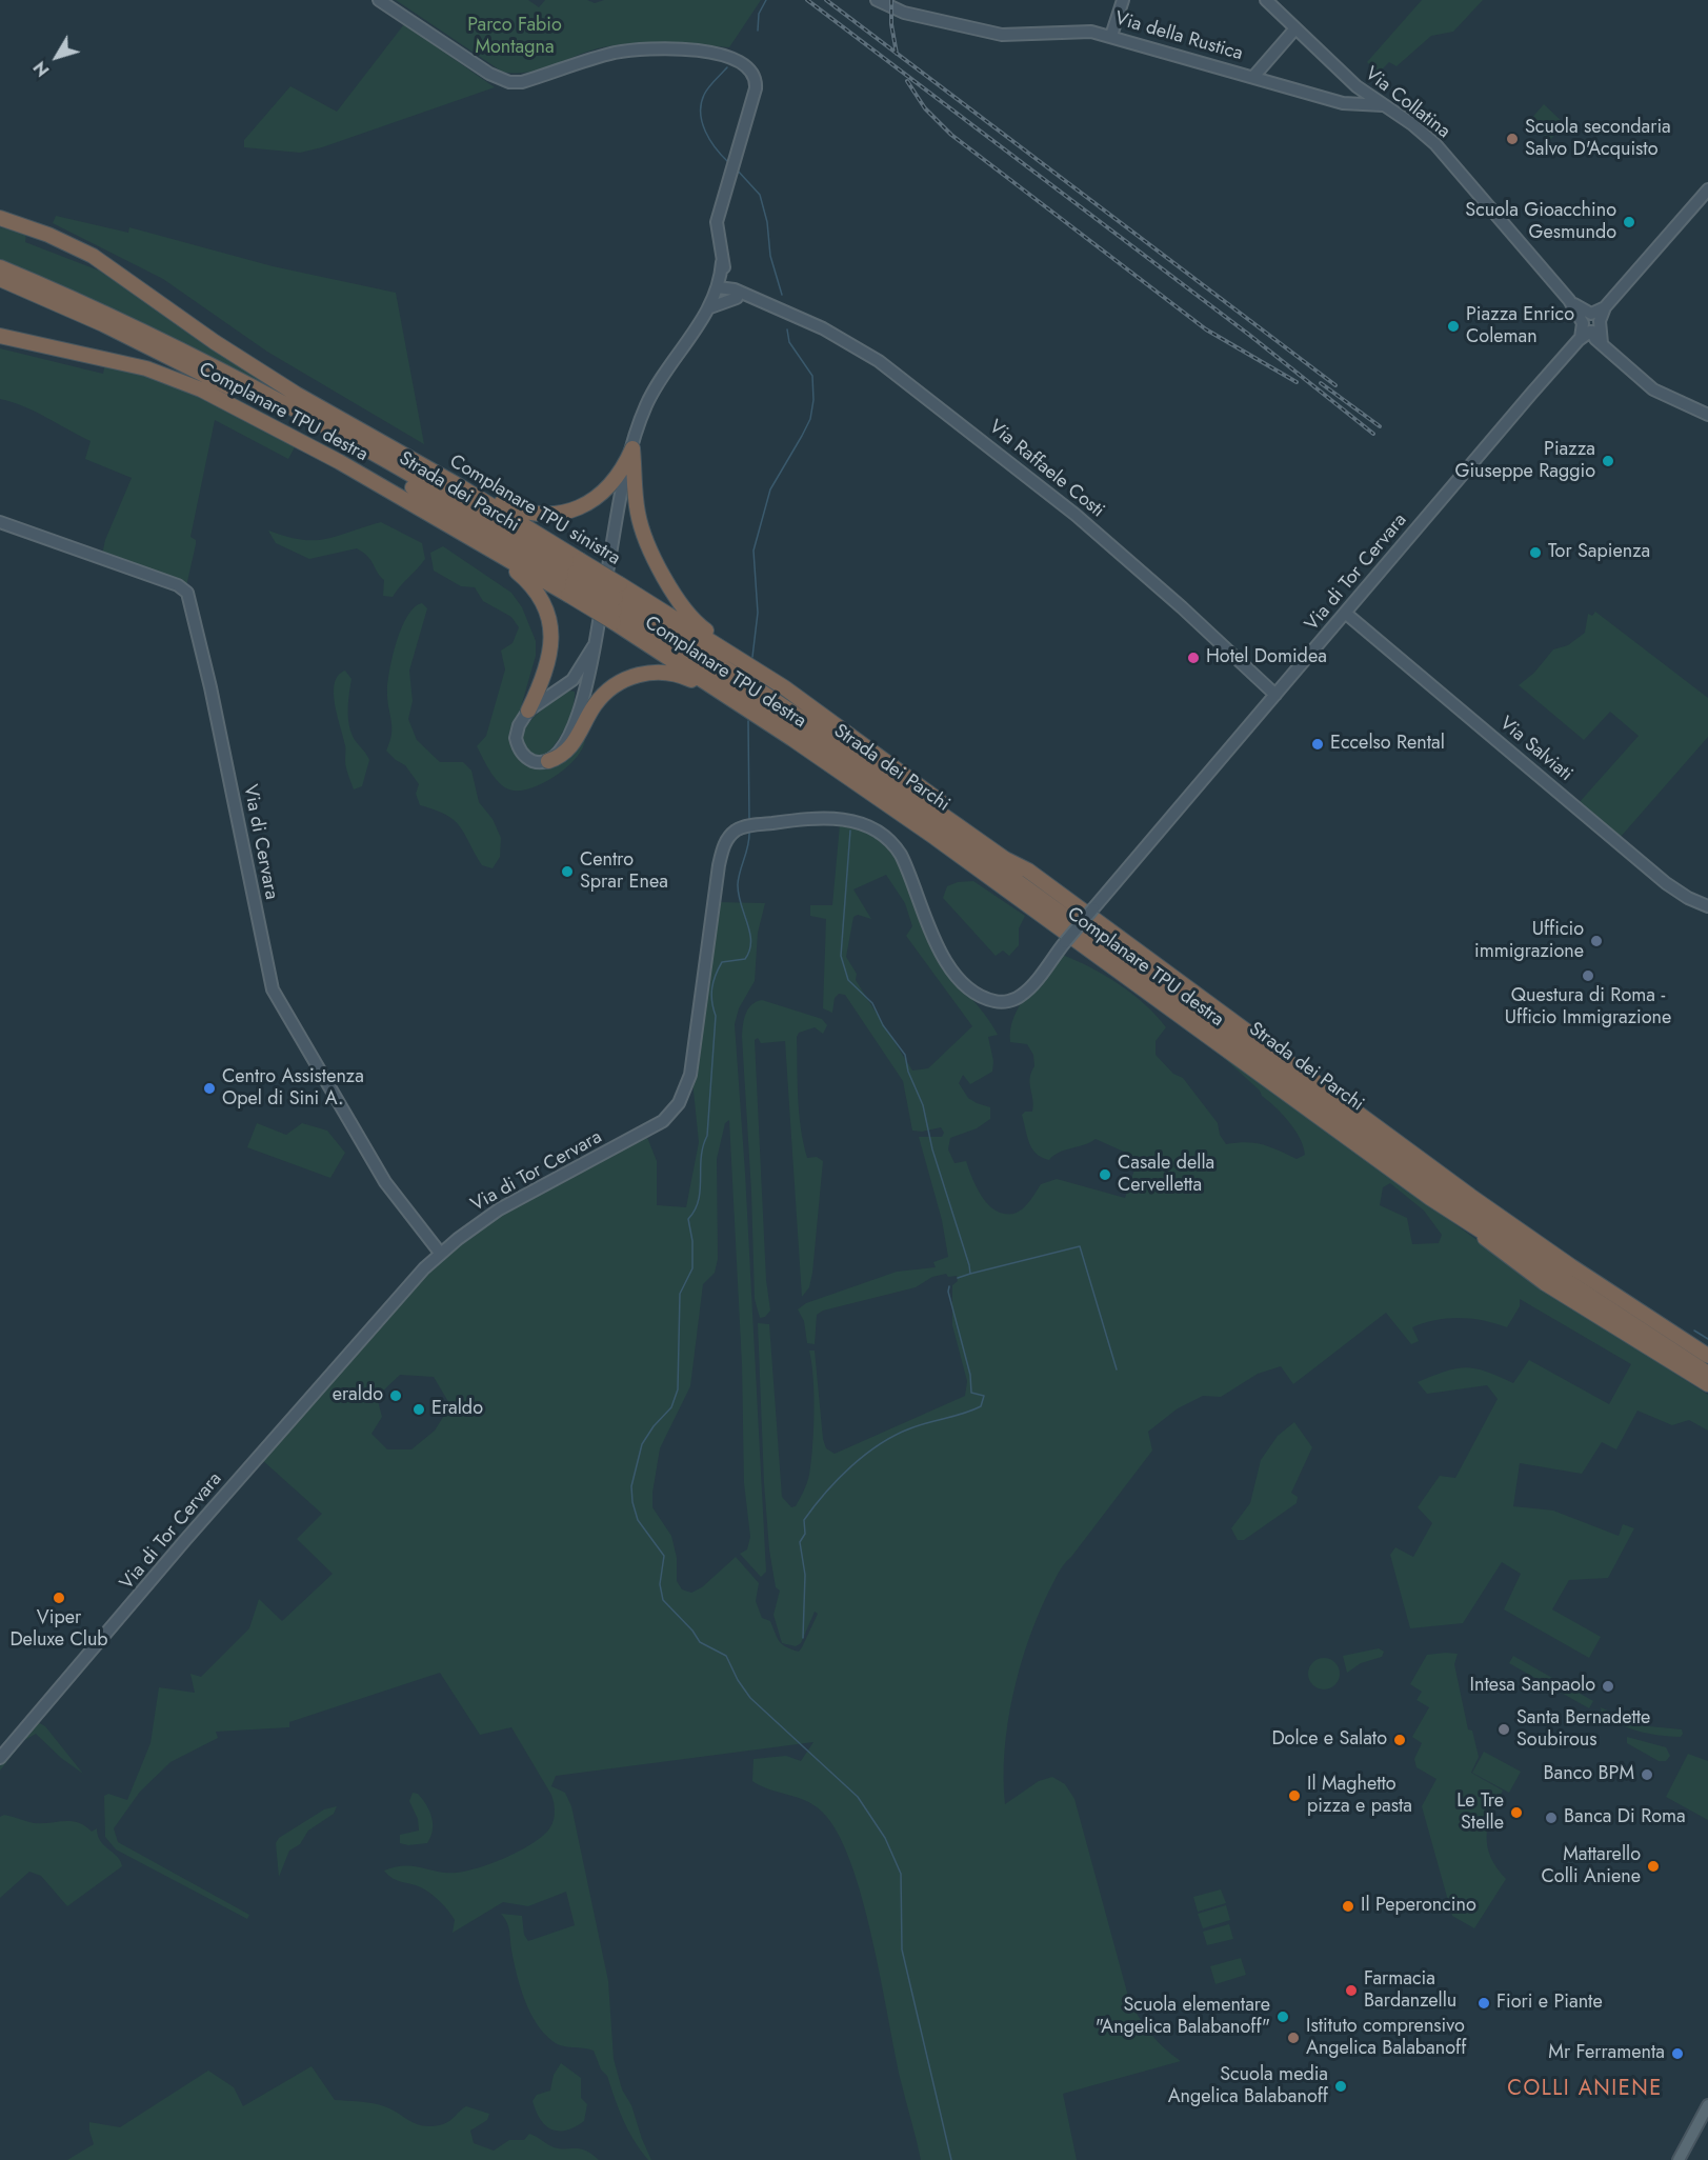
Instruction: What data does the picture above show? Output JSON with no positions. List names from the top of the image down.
{
  "streets": {
    "highway": ["Complanare TPU destra", "Strada dei Parchi", "Complanare TPU sinistra"],
    "street": [
      "Via della Rustica",
      "Via Collatina",
      "Via Raffaele Costi",
      "Via di Tor Cervara",
      "Via Salviati",
      "Via di Cervara"
    ]
  },
  "crossings": [
    ["Via della Rustica", "Via Collatina"],
    ["Via Collatina", "Via di Tor Cervara"],
    ["Complanare TPU destra", "Strada dei Parchi"],
    ["Complanare TPU destra", "Complanare TPU sinistra"],
    ["Via Raffaele Costi", "Via di Tor Cervara"],
    ["Strada dei Parchi", "Complanare TPU sinistra"],
    ["Via di Tor Cervara", "Via Salviati"],
    ["Via di Tor Cervara", "Via di Cervara"]
  ],
  "districts": ["COLLI ANIENE"],
  "parks": ["Parco Fabio Montagna"],
  "places": [
    "Scuola secondaria Salvo D'Acquisto",
    "Scuola Gioacchino Gesmundo",
    "Piazza Enrico Coleman",
    "Piazza Giuseppe Raggio",
    "Tor Sapienza",
    "Hotel Domidea",
    "Eccelso Rental",
    "Centro Sprar Enea",
    "Ufficio immigrazione",
    "Questura di Roma - Ufficio Immigrazione",
    "Centro Assistenza Opel di Sini A.",
    "Casale della Cervelletta",
    "eraldo",
    "Eraldo",
    "Viper Deluxe Club",
    "Intesa Sanpaolo",
    "Santa Bernadette Soubirous",
    "Dolce e Salato",
    "Banco BPM",
    "Il Maghetto pizza e pasta",
    "Le Tre Stelle",
    "Banca Di Roma",
    "Mattarello Colli Aniene",
    "Il Peperoncino",
    "Farmacia Bardanzellu",
    "Fiori e Piante",
    "Scuola elementare \"Angelica Balabanoff\"",
    "Istituto comprensivo Angelica Balabanoff",
    "Mr Ferramenta",
    "Scuola media Angelica Balabanoff"
  ],
  "north": "bottom left"
}
